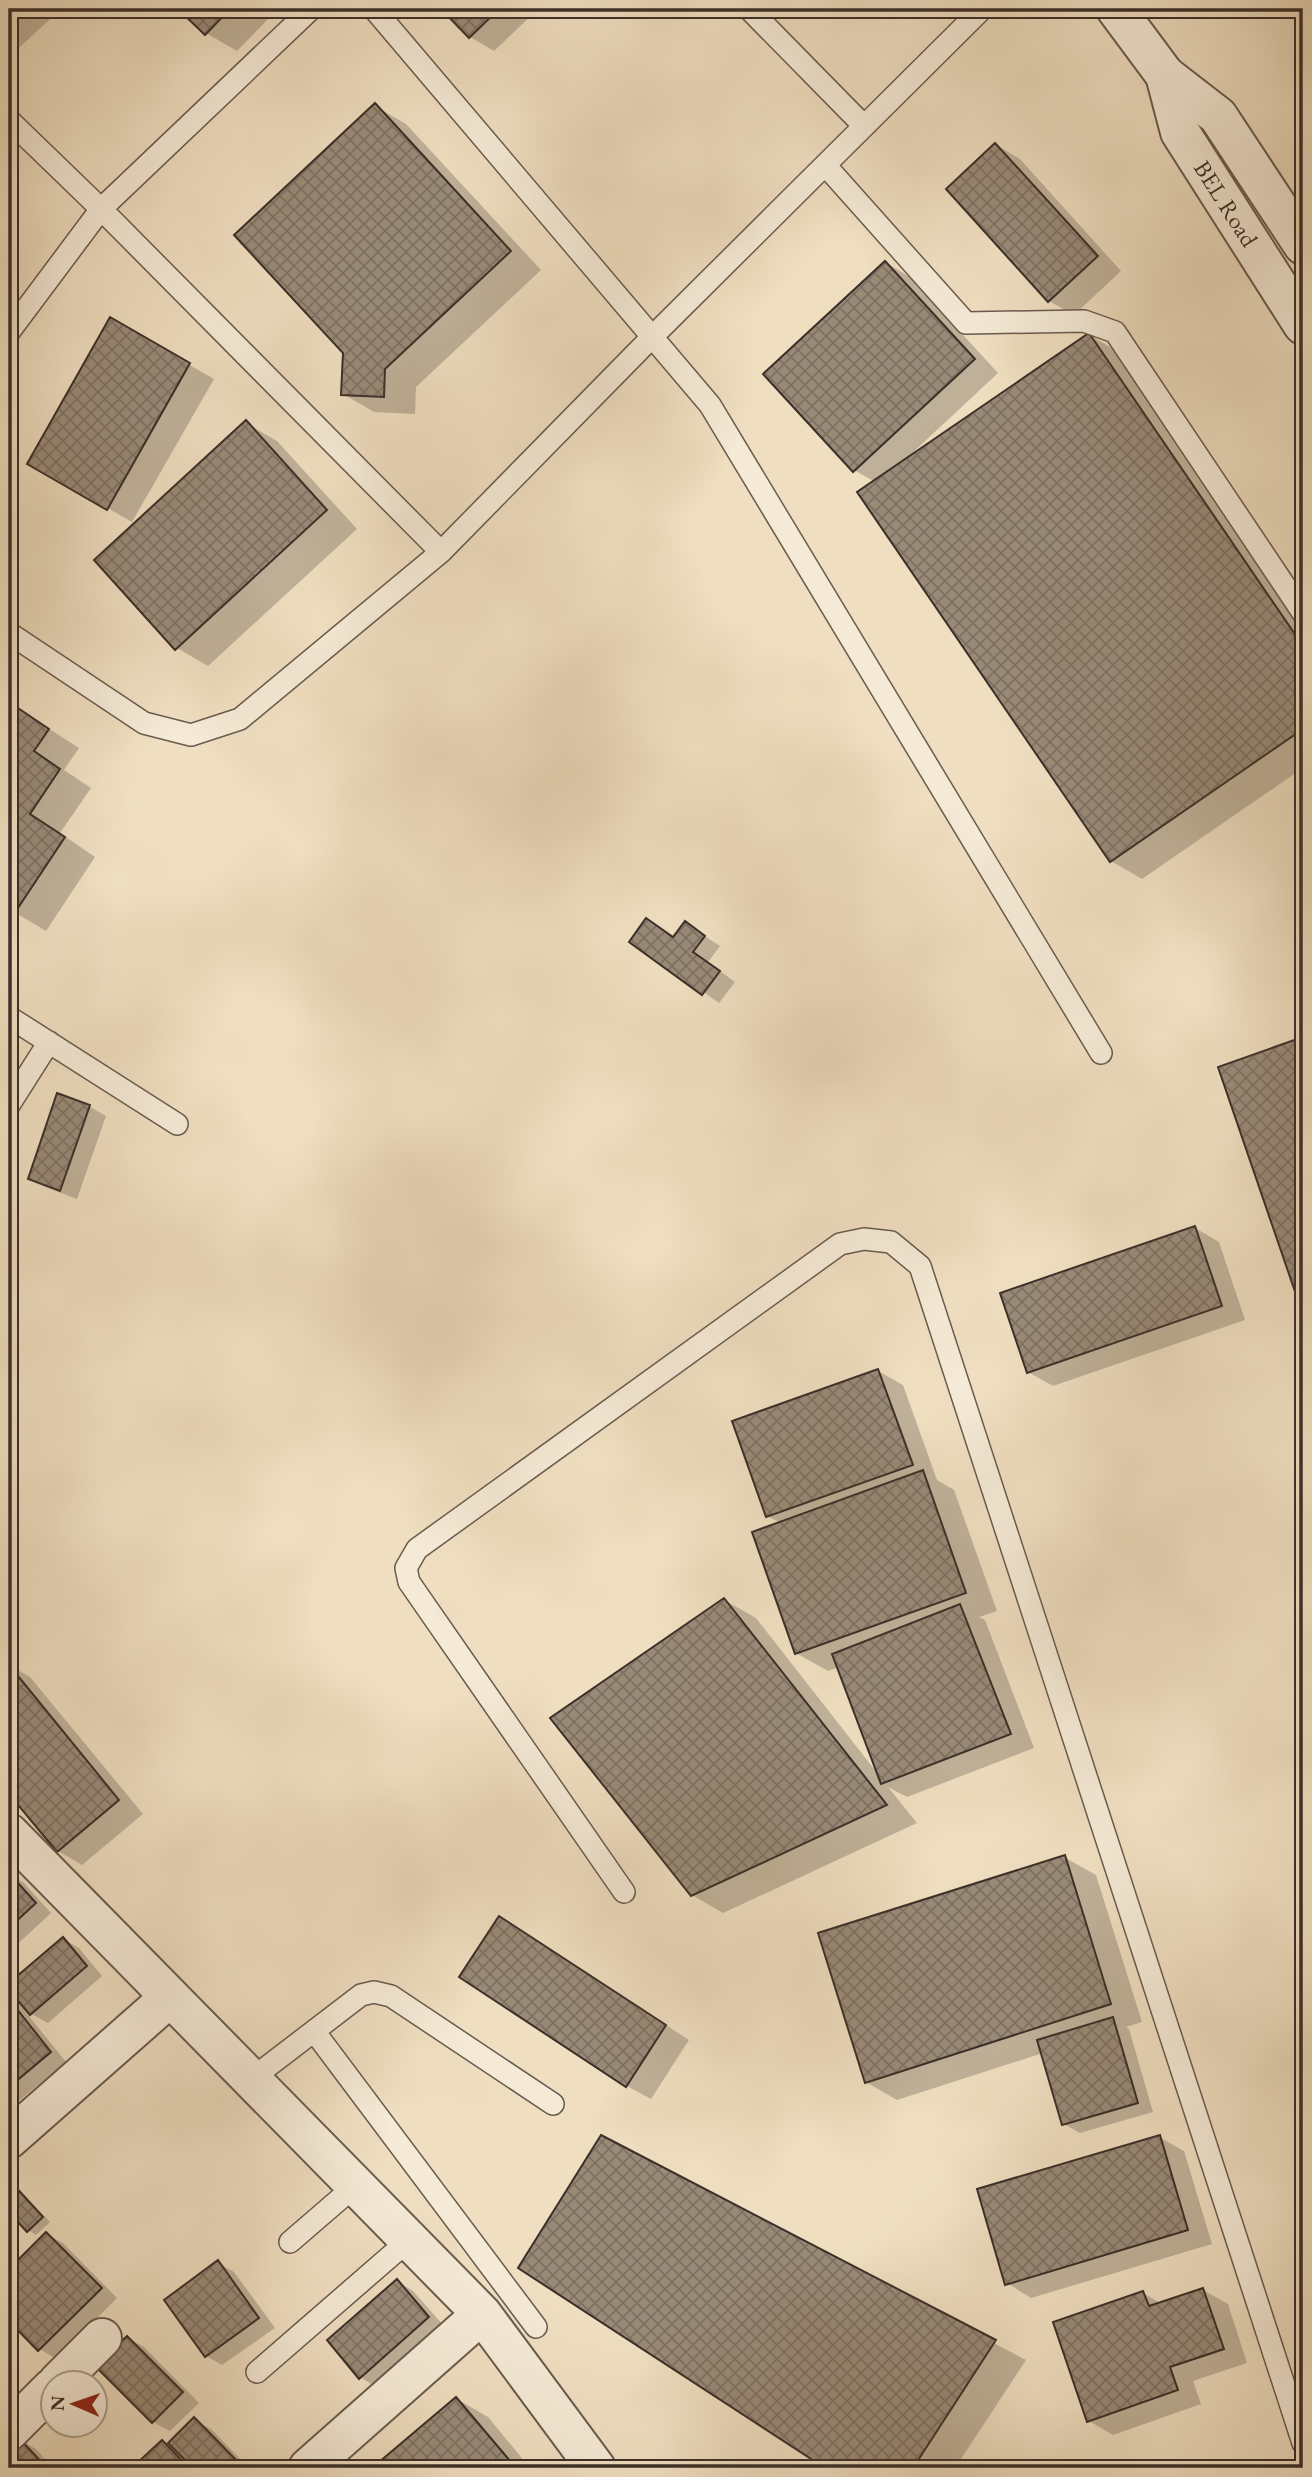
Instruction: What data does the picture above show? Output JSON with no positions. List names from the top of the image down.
{
  "streets": {
    "street": ["BEL Road"]
  },
  "north": "left"
}
